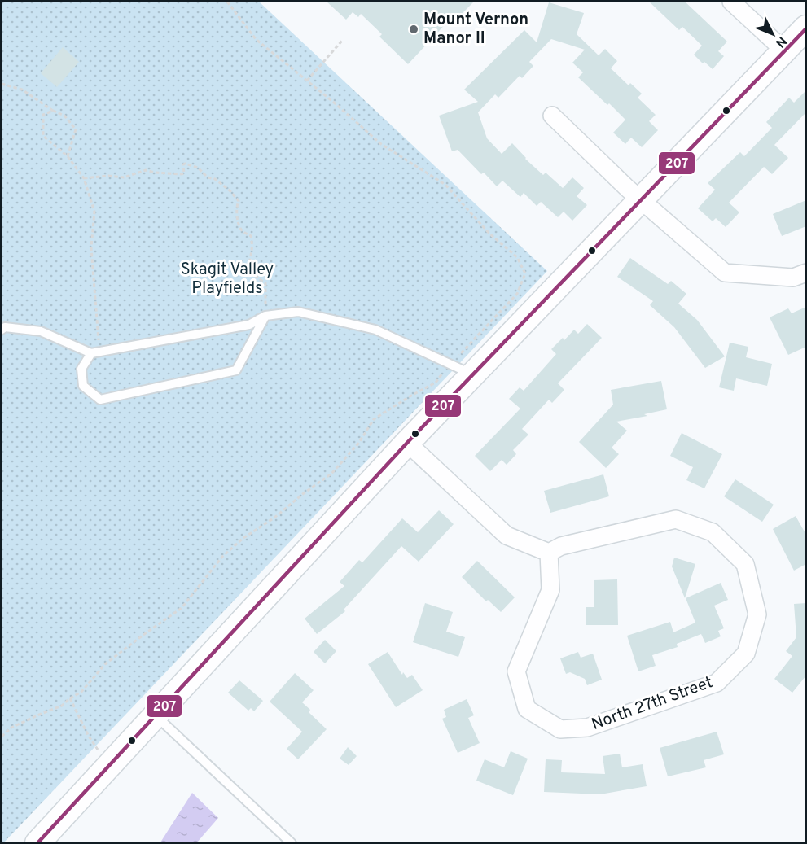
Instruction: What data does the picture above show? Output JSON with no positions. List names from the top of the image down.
{
  "streets": {
    "street": ["North 27th Street"]
  },
  "parks": ["Skagit Valley Playfields"],
  "places": ["Mount Vernon Manor II"],
  "lines": ["transit line 207"],
  "north": "bottom right"
}
